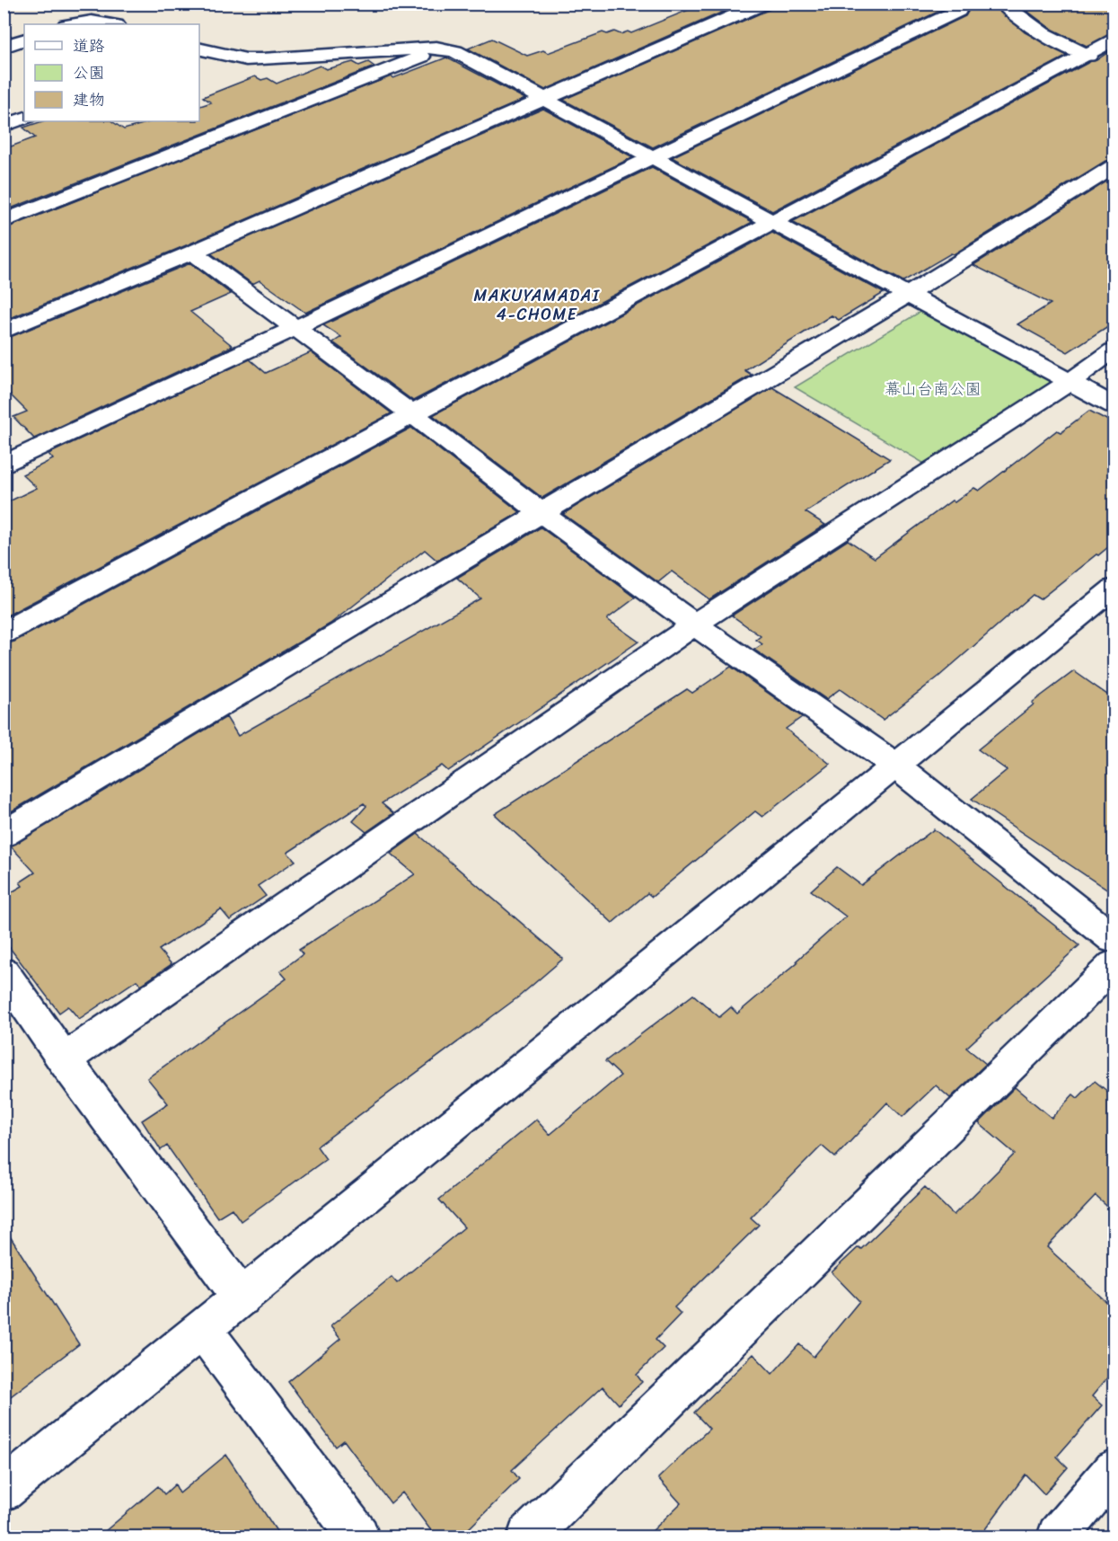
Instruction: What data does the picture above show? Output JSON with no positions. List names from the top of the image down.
{
  "districts": ["MAKUYAMADAI 4-CHOME"],
  "parks": ["幕山台南公園"],
  "legend": ["道路", "公園", "建物"]
}
